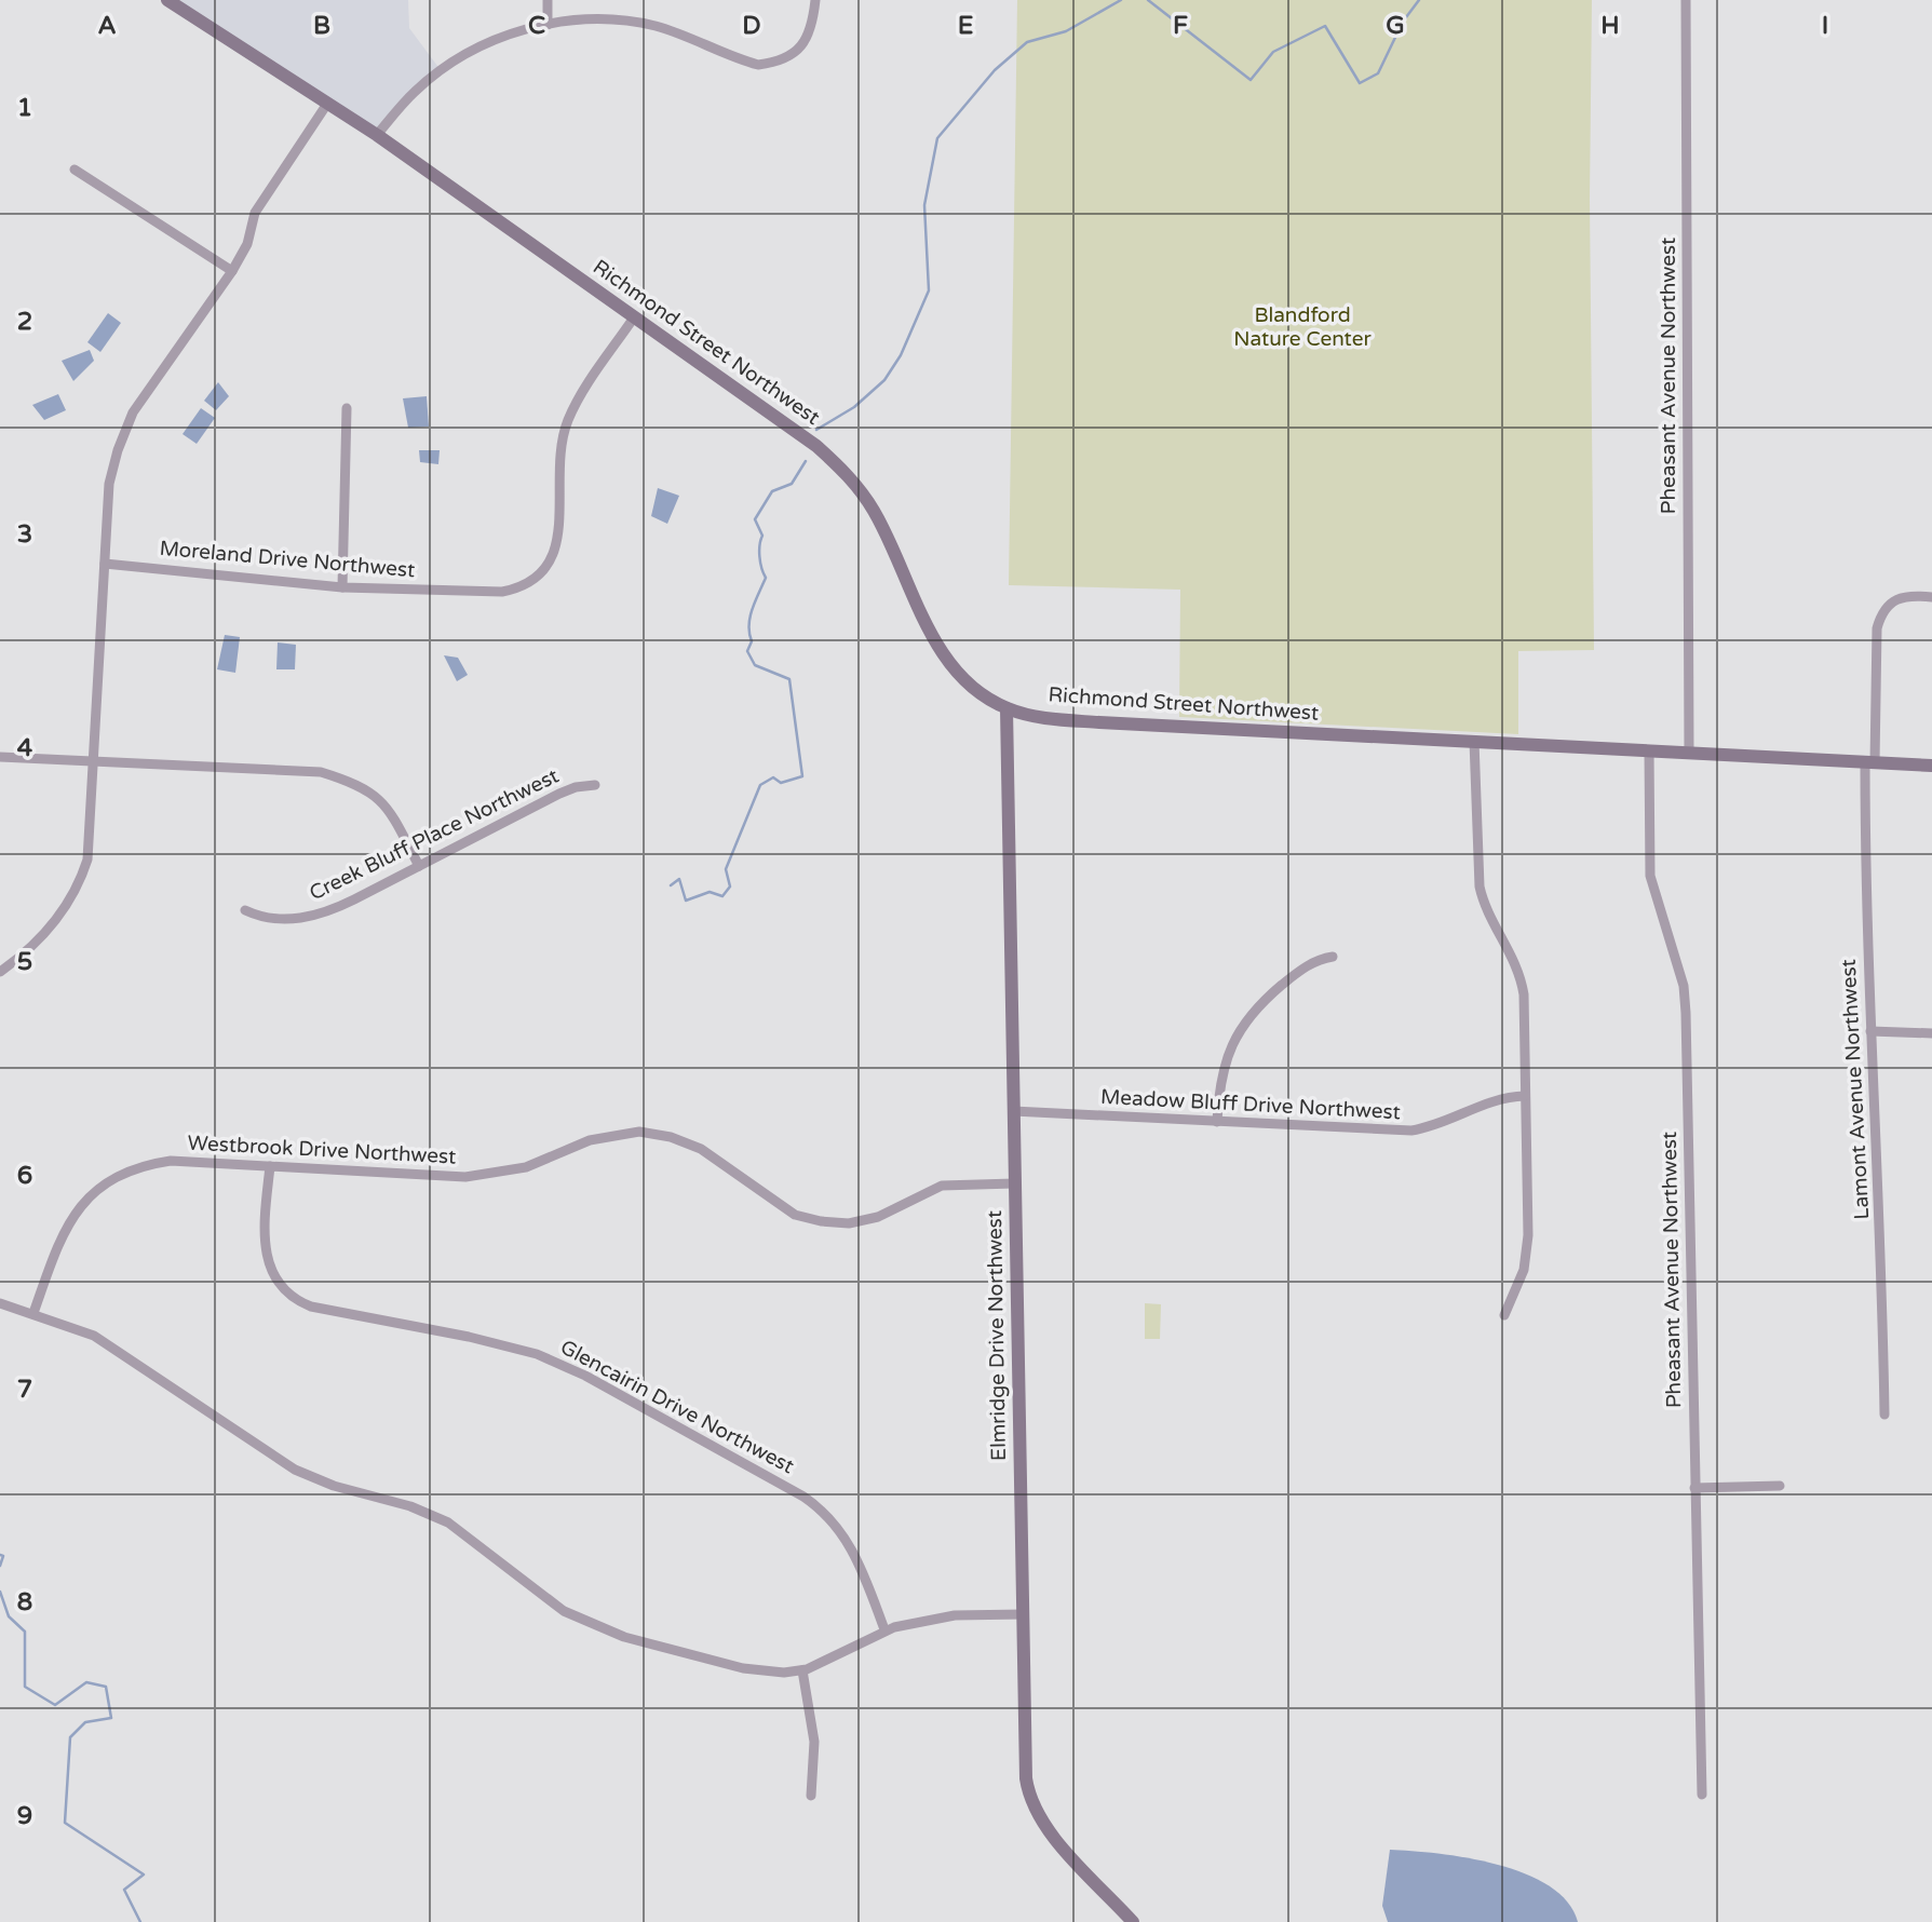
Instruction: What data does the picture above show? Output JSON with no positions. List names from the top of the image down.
{
  "streets": {
    "street": [
      "Richmond Street Northwest",
      "Pheasant Avenue Northwest",
      "Moreland Drive Northwest",
      "Creek Bluff Place Northwest",
      "Lamont Avenue Northwest",
      "Meadow Bluff Drive Northwest",
      "Westbrook Drive Northwest",
      "Elmridge Drive Northwest",
      "Glencairin Drive Northwest"
    ]
  },
  "crossings": [
    ["Richmond Street Northwest", "Pheasant Avenue Northwest"],
    ["Richmond Street Northwest", "Moreland Drive Northwest"],
    ["Richmond Street Northwest", "Lamont Avenue Northwest"],
    ["Richmond Street Northwest", "Elmridge Drive Northwest"],
    ["Meadow Bluff Drive Northwest", "Elmridge Drive Northwest"],
    ["Westbrook Drive Northwest", "Elmridge Drive Northwest"],
    ["Westbrook Drive Northwest", "Glencairin Drive Northwest"]
  ],
  "parks": ["Blandford Nature Center"],
  "grid": {
    "columns": [
      "A",
      "B",
      "C",
      "D",
      "E",
      "F",
      "G",
      "H",
      "I"
    ],
    "rows": [
      "1",
      "2",
      "3",
      "4",
      "5",
      "6",
      "7",
      "8",
      "9"
    ]
  }
}
